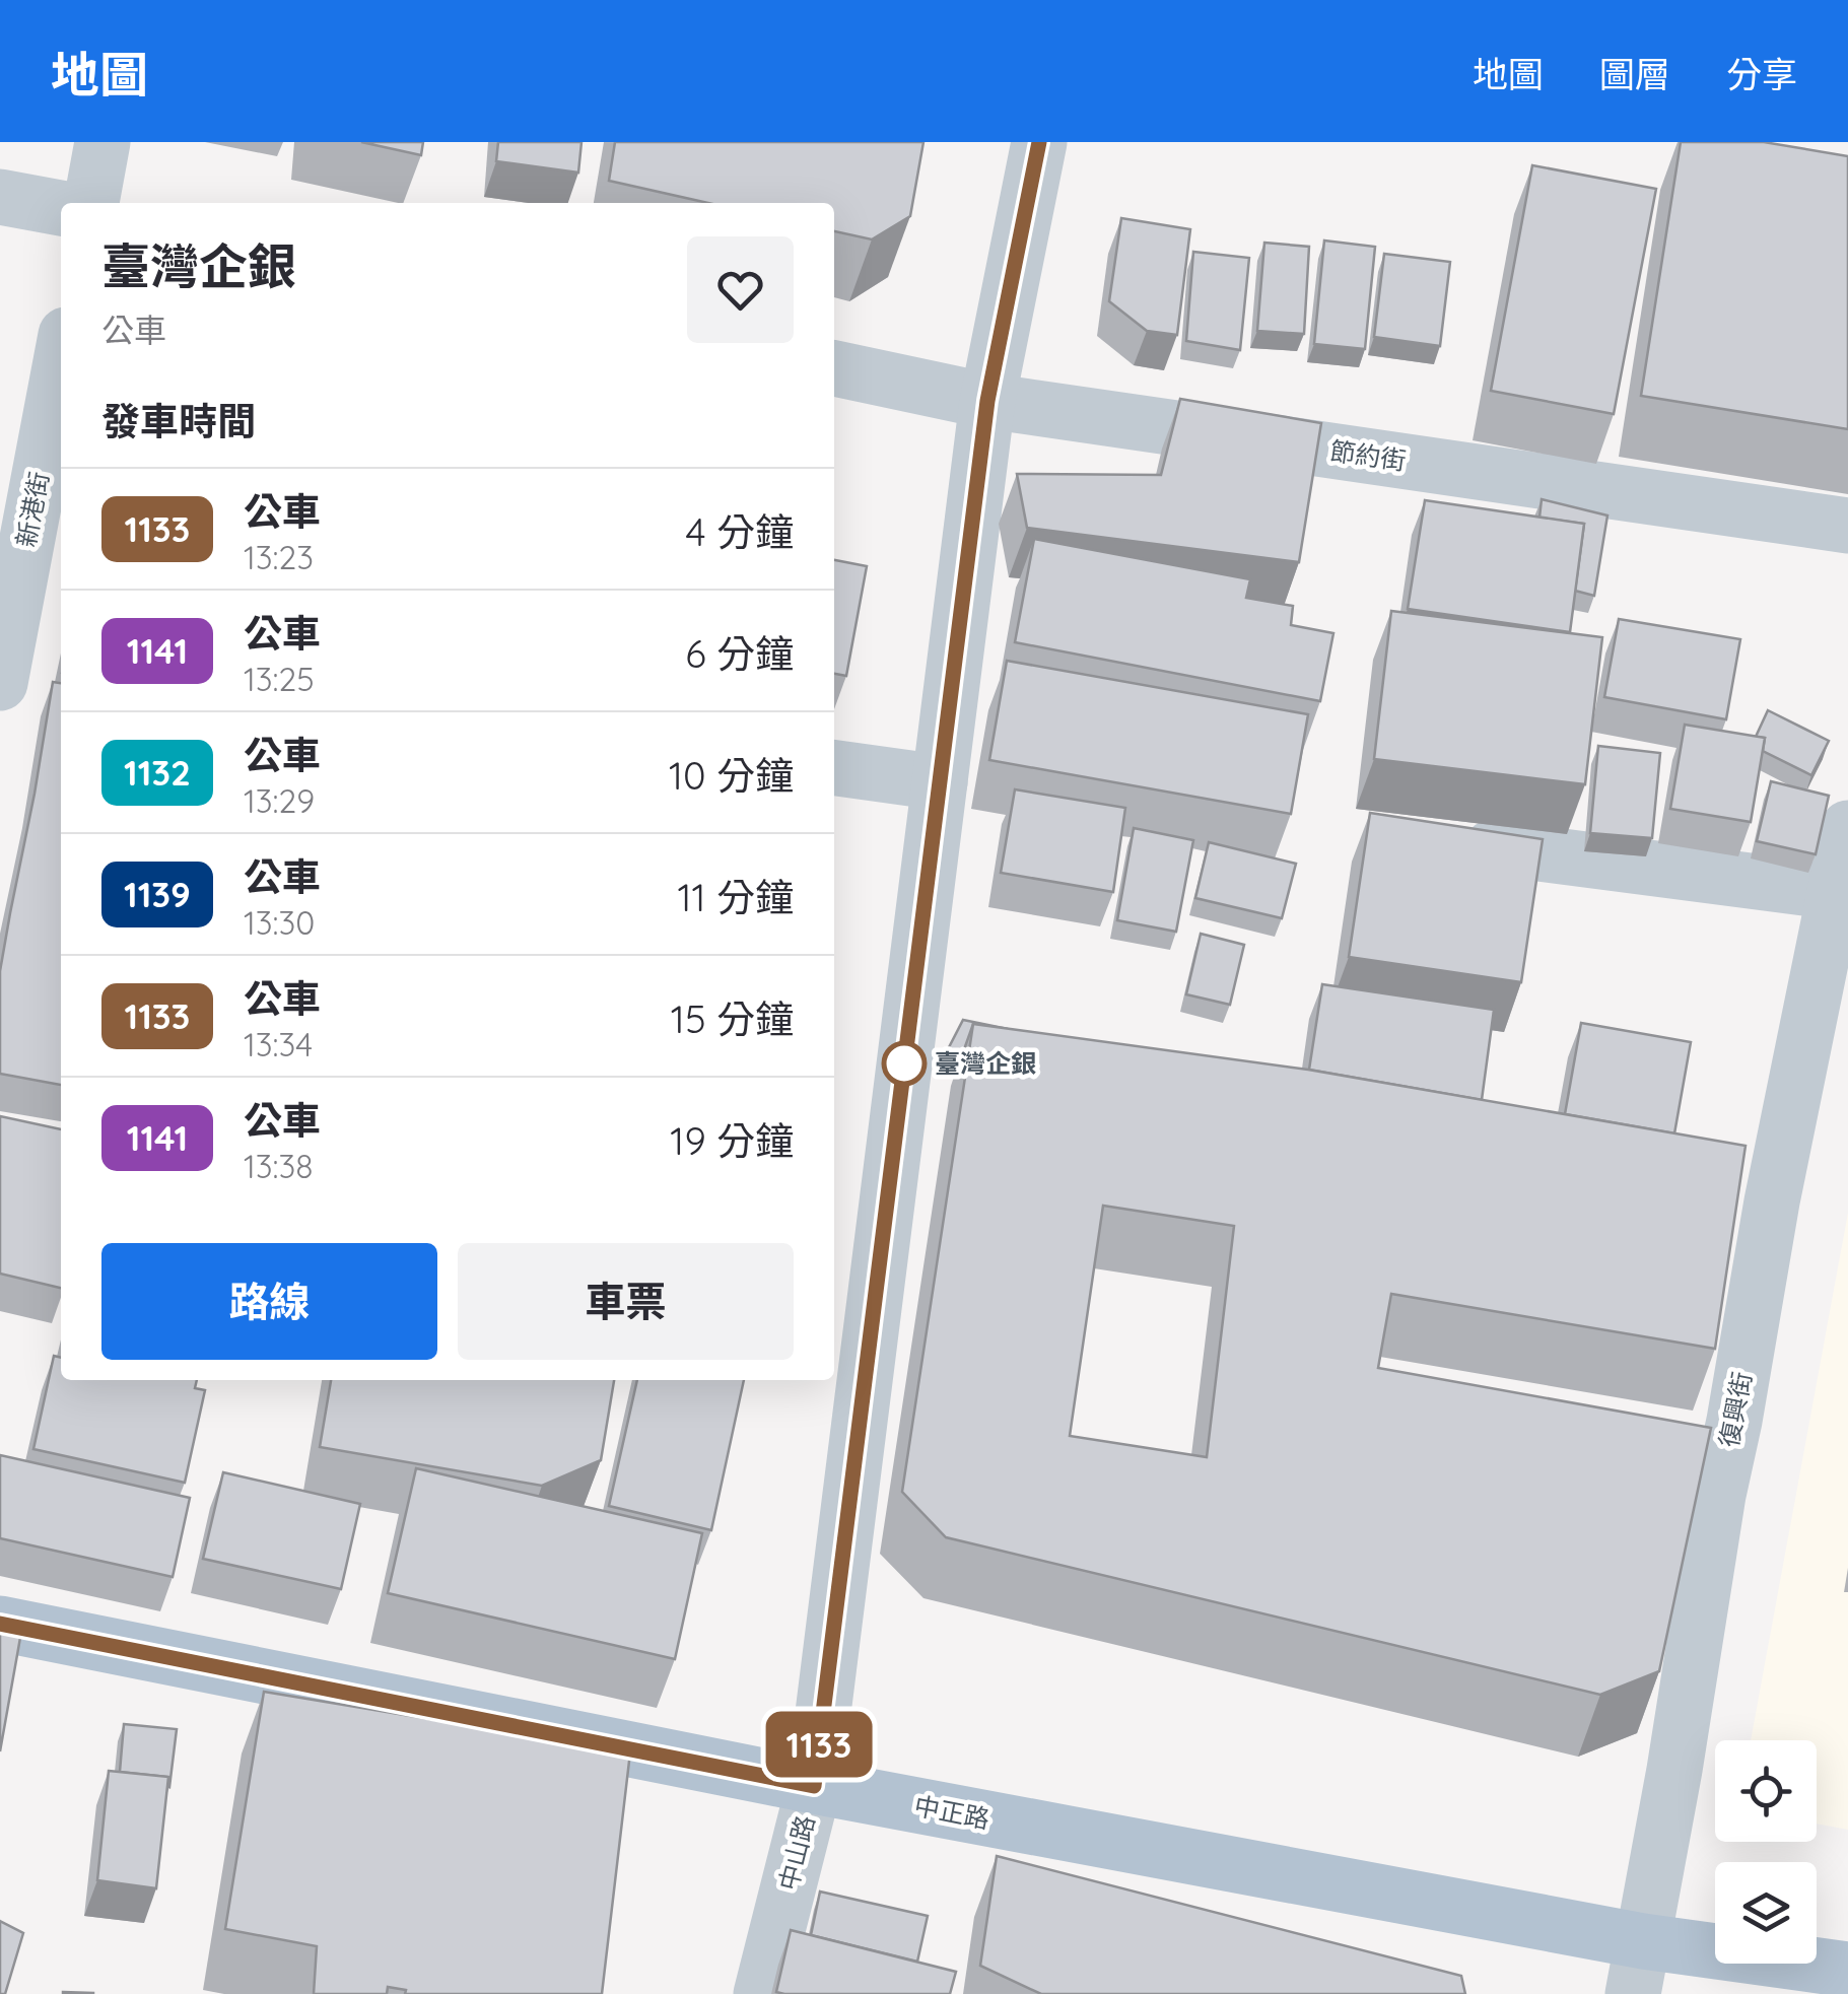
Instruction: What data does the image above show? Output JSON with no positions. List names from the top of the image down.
{
  "streets": {
    "main road": ["中正路"],
    "street": [
      "節約街",
      "新港街",
      "復興街",
      "中山路"
    ]
  },
  "crossings": [
    ["節約街", "中山路"],
    ["復興街", "中正路"],
    ["中正路", "中山路"]
  ],
  "places": ["臺灣企銀"],
  "lines": ["bus line 1133"],
  "page": {
    "header": "地圖",
    "nav": ["地圖", "圖層", "分享"],
    "on_map": "1133",
    "heading": [
      ["臺灣企銀", "公車"],
      "發車時間"
    ],
    "list": [
      {
        "mark": "1133",
        "name": "公車",
        "note": "13:23",
        "value": "4 分鐘"
      },
      {
        "mark": "1141",
        "name": "公車",
        "note": "13:25",
        "value": "6 分鐘"
      },
      {
        "mark": "1132",
        "name": "公車",
        "note": "13:29",
        "value": "10 分鐘"
      },
      {
        "mark": "1139",
        "name": "公車",
        "note": "13:30",
        "value": "11 分鐘"
      },
      {
        "mark": "1133",
        "name": "公車",
        "note": "13:34",
        "value": "15 分鐘"
      },
      {
        "mark": "1141",
        "name": "公車",
        "note": "13:38",
        "value": "19 分鐘"
      }
    ],
    "buttons": ["路線", "車票"]
  }
}
